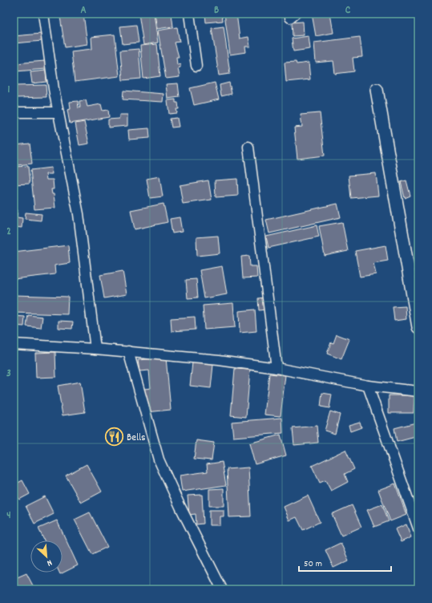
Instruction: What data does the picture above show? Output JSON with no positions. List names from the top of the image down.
{
  "places": {
    "restaurant": ["Bells"]
  },
  "scale_bar": "50 m",
  "north": "bottom right",
  "grid": {
    "columns": ["A", "B", "C"],
    "rows": [
      "1",
      "2",
      "3",
      "4"
    ]
  }
}
